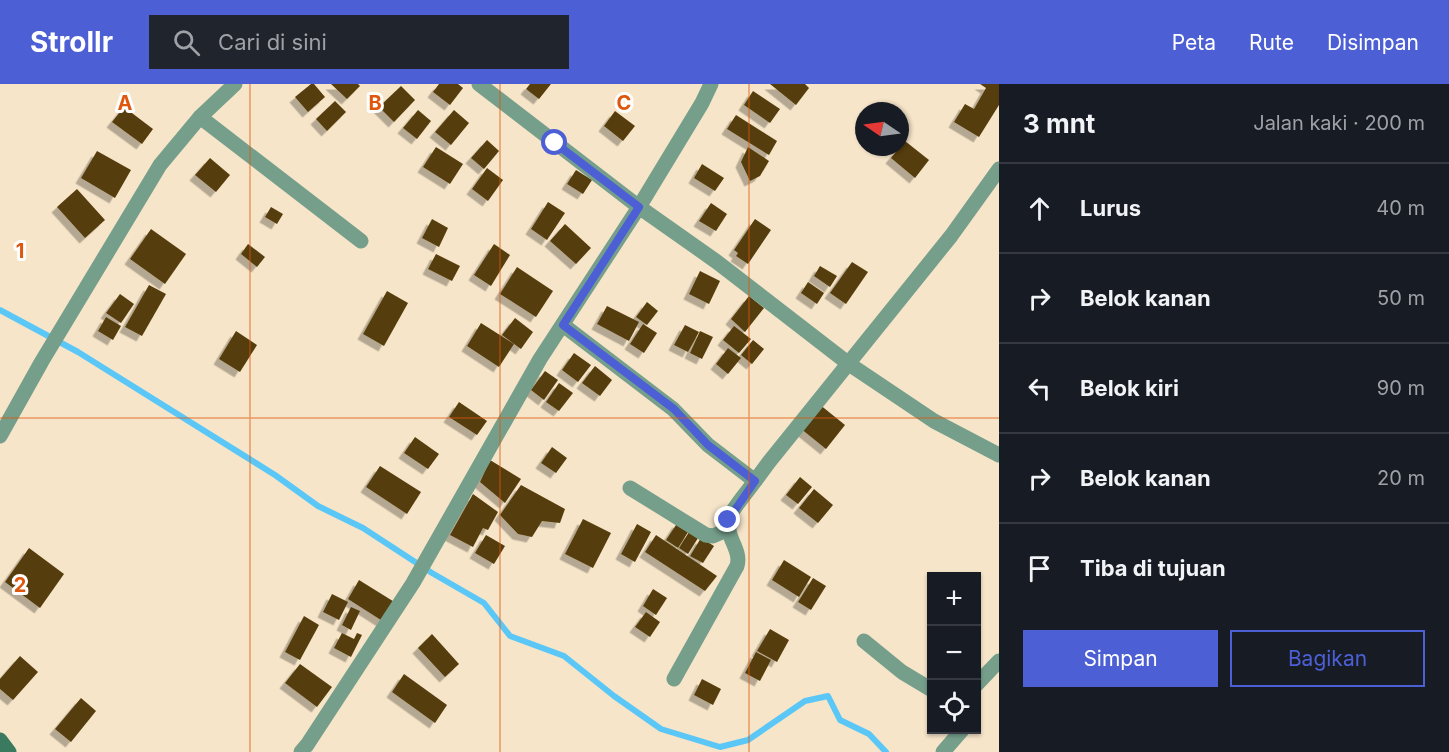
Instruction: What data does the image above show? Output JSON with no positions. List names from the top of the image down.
{
  "north": "left",
  "page": {
    "header": "Strollr",
    "search": "Cari di sini",
    "nav": ["Peta", "Rute", "Disimpan"],
    "heading": ["3 mnt", "Jalan kaki · 200 m"],
    "list": [
      ["Lurus", "40 m"],
      ["Belok kanan", "50 m"],
      ["Belok kiri", "90 m"],
      ["Belok kanan", "20 m"],
      "Tiba di tujuan"
    ],
    "map_buttons": ["+", "−"],
    "buttons": ["Simpan", "Bagikan"]
  },
  "grid": {
    "columns": ["A", "B", "C"],
    "rows": ["1", "2"]
  }
}
